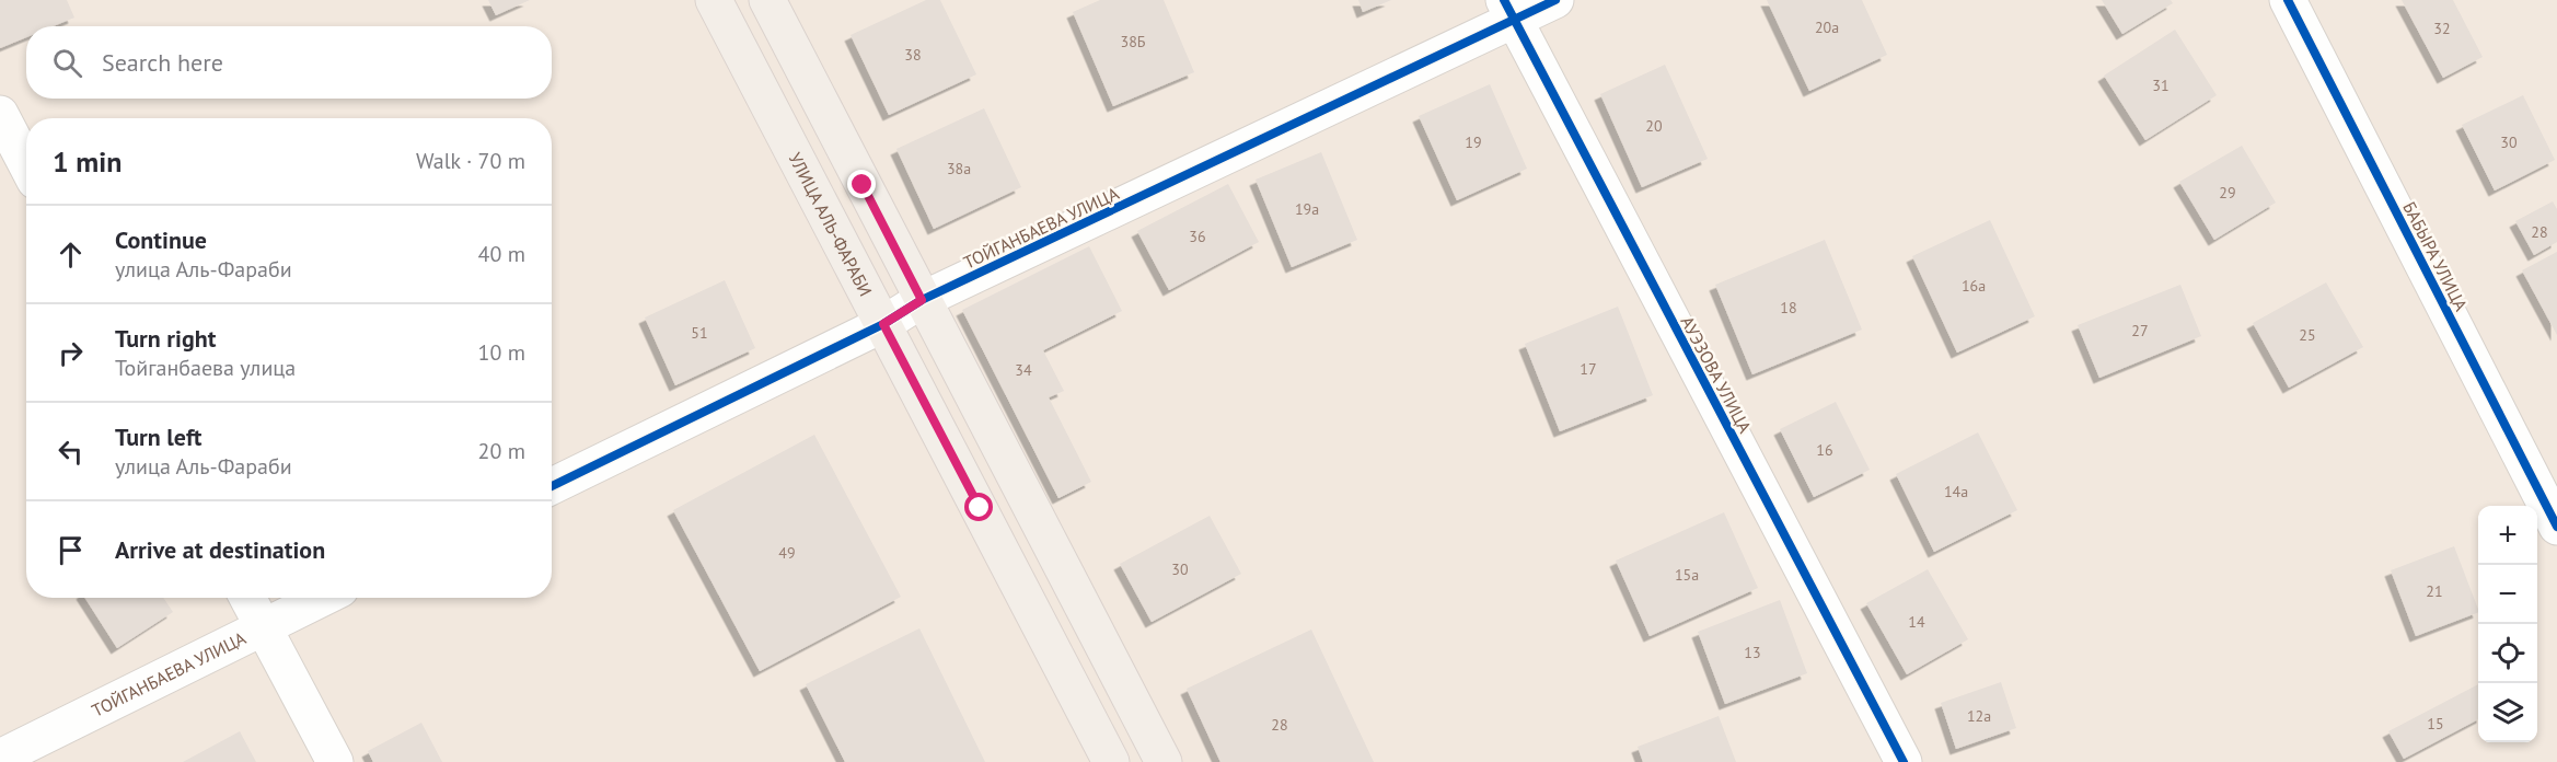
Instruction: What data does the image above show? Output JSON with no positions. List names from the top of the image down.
{
  "streets": {
    "main road": ["УЛИЦА АЛЬ-ФАРАБИ"],
    "street": ["ТОЙГАНБАЕВА УЛИЦА", "БАБЫРА УЛИЦА", "АУЭЗОВА УЛИЦА"]
  },
  "crossings": [
    ["УЛИЦА АЛЬ-ФАРАБИ", "ТОЙГАНБАЕВА УЛИЦА"],
    ["ТОЙГАНБАЕВА УЛИЦА", "АУЭЗОВА УЛИЦА"]
  ],
  "house_numbers": [
    "20а",
    "32",
    "38Б",
    "38",
    "31",
    "20",
    "19",
    "30",
    "38а",
    "29",
    "19а",
    "28",
    "36",
    "16а",
    "18",
    "27",
    "51",
    "25",
    "17",
    "34",
    "16",
    "14а",
    "49",
    "30",
    "15а",
    "21",
    "14",
    "13",
    "12а",
    "15",
    "28"
  ],
  "page": {
    "search": "Search here",
    "heading": ["1 min", "Walk · 70 m"],
    "list": [
      ["Continue", "улица Аль-Фараби", "40 m"],
      ["Turn right", "Тойганбаева улица", "10 m"],
      ["Turn left", "улица Аль-Фараби", "20 m"],
      "Arrive at destination"
    ],
    "map_buttons": ["+", "−"]
  }
}
